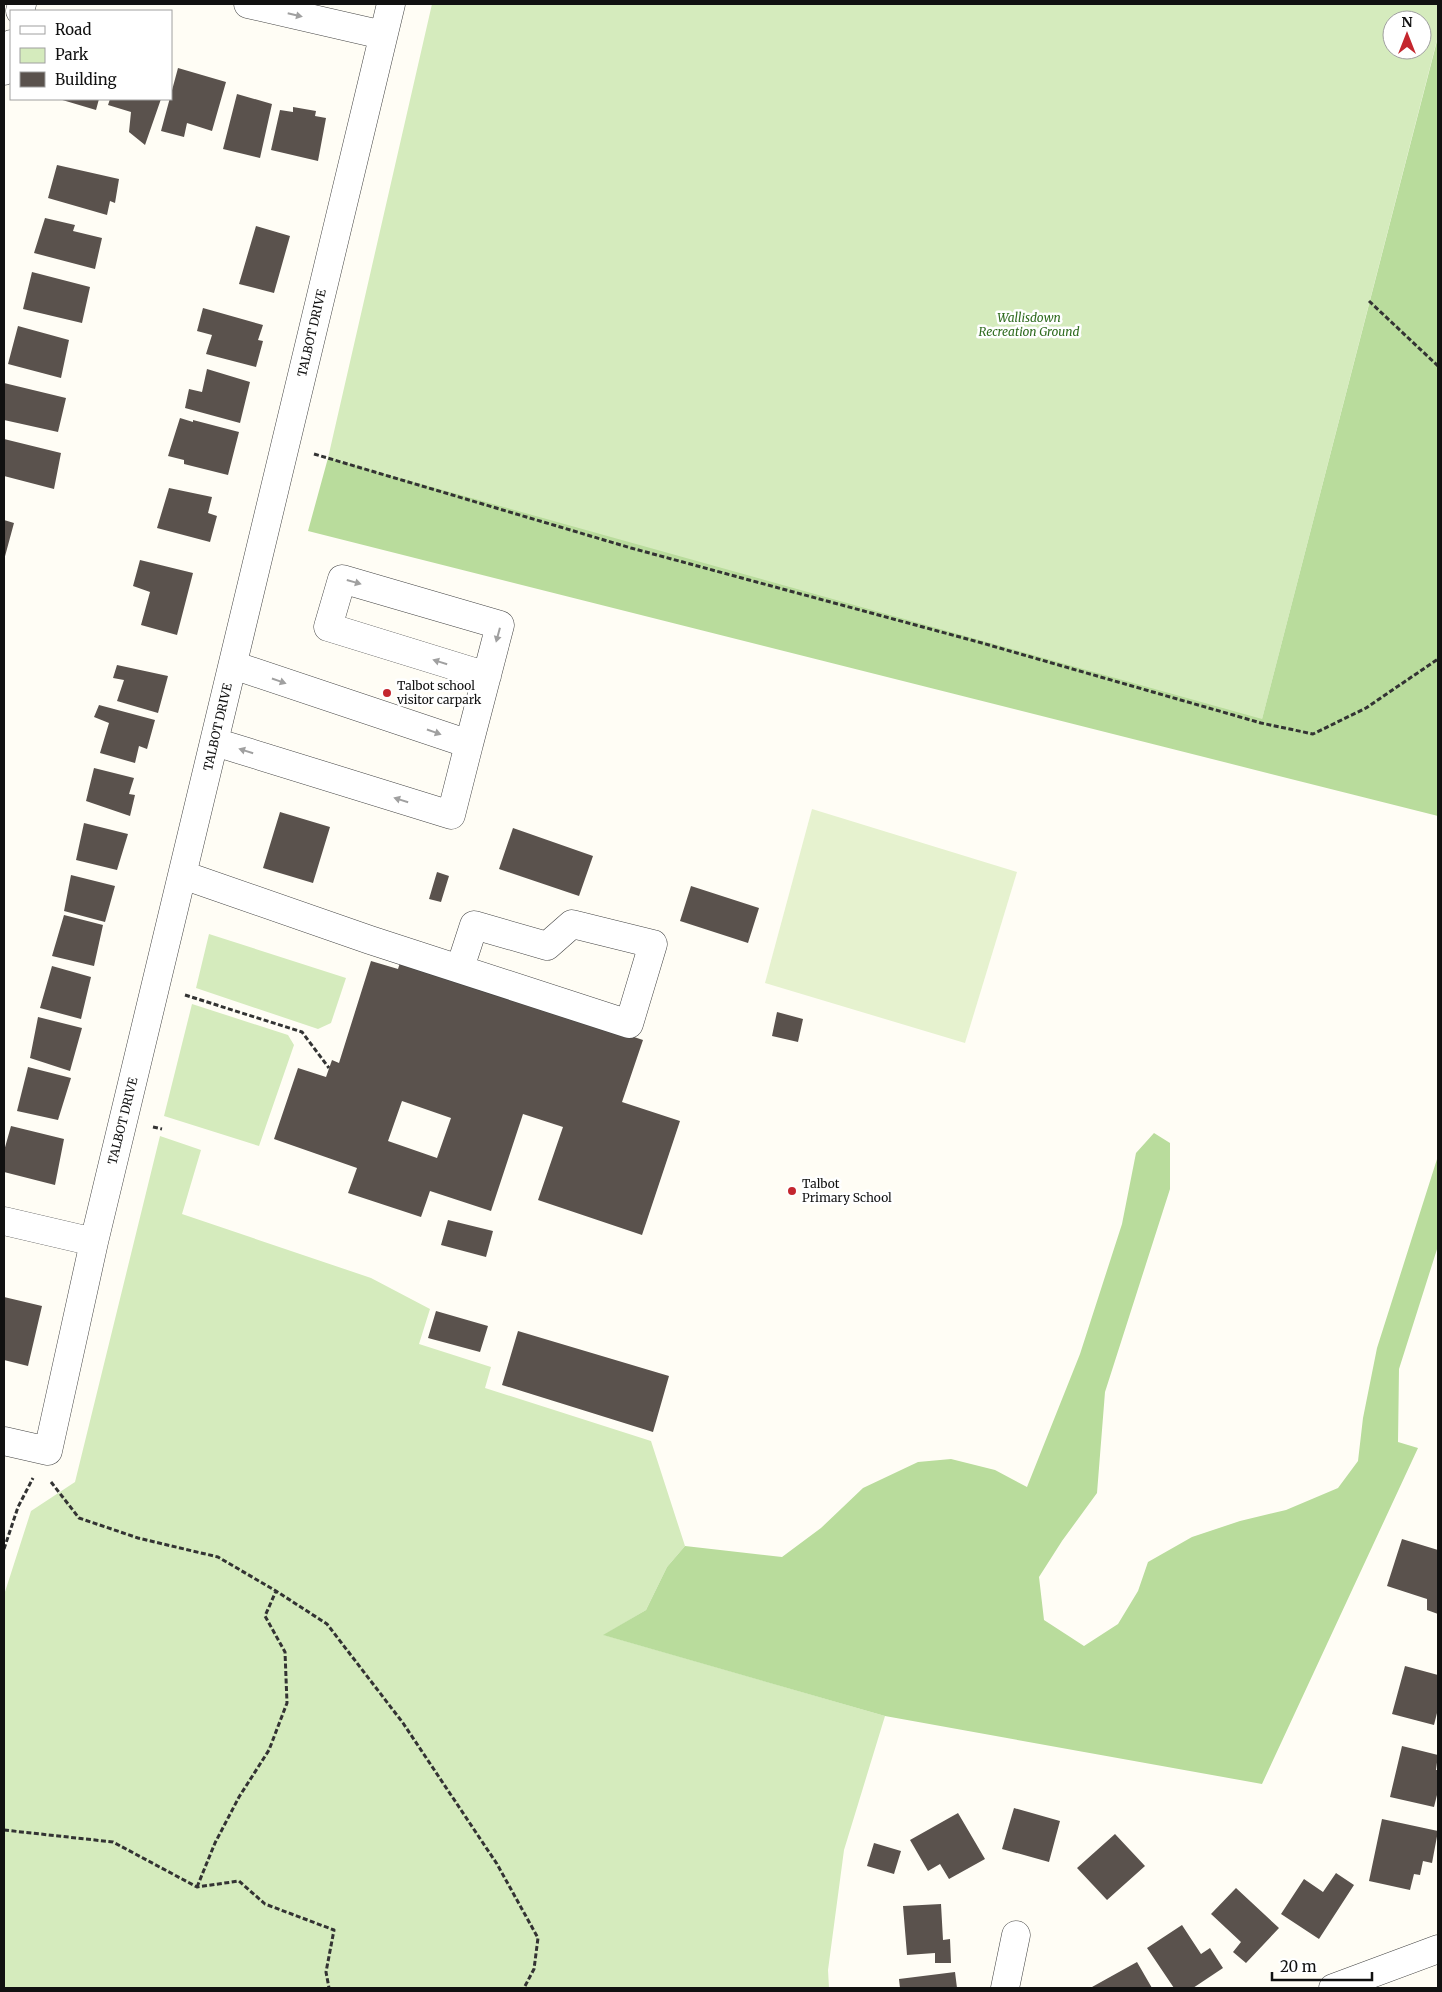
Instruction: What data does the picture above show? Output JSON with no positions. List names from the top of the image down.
{
  "streets": {
    "street": ["TALBOT DRIVE"]
  },
  "parks": ["Wallisdown Recreation Ground"],
  "places": ["Talbot school visitor carpark", "Talbot Primary School"],
  "legend": ["Road", "Park", "Building"],
  "scale_bar": "20 m",
  "north": "top"
}
